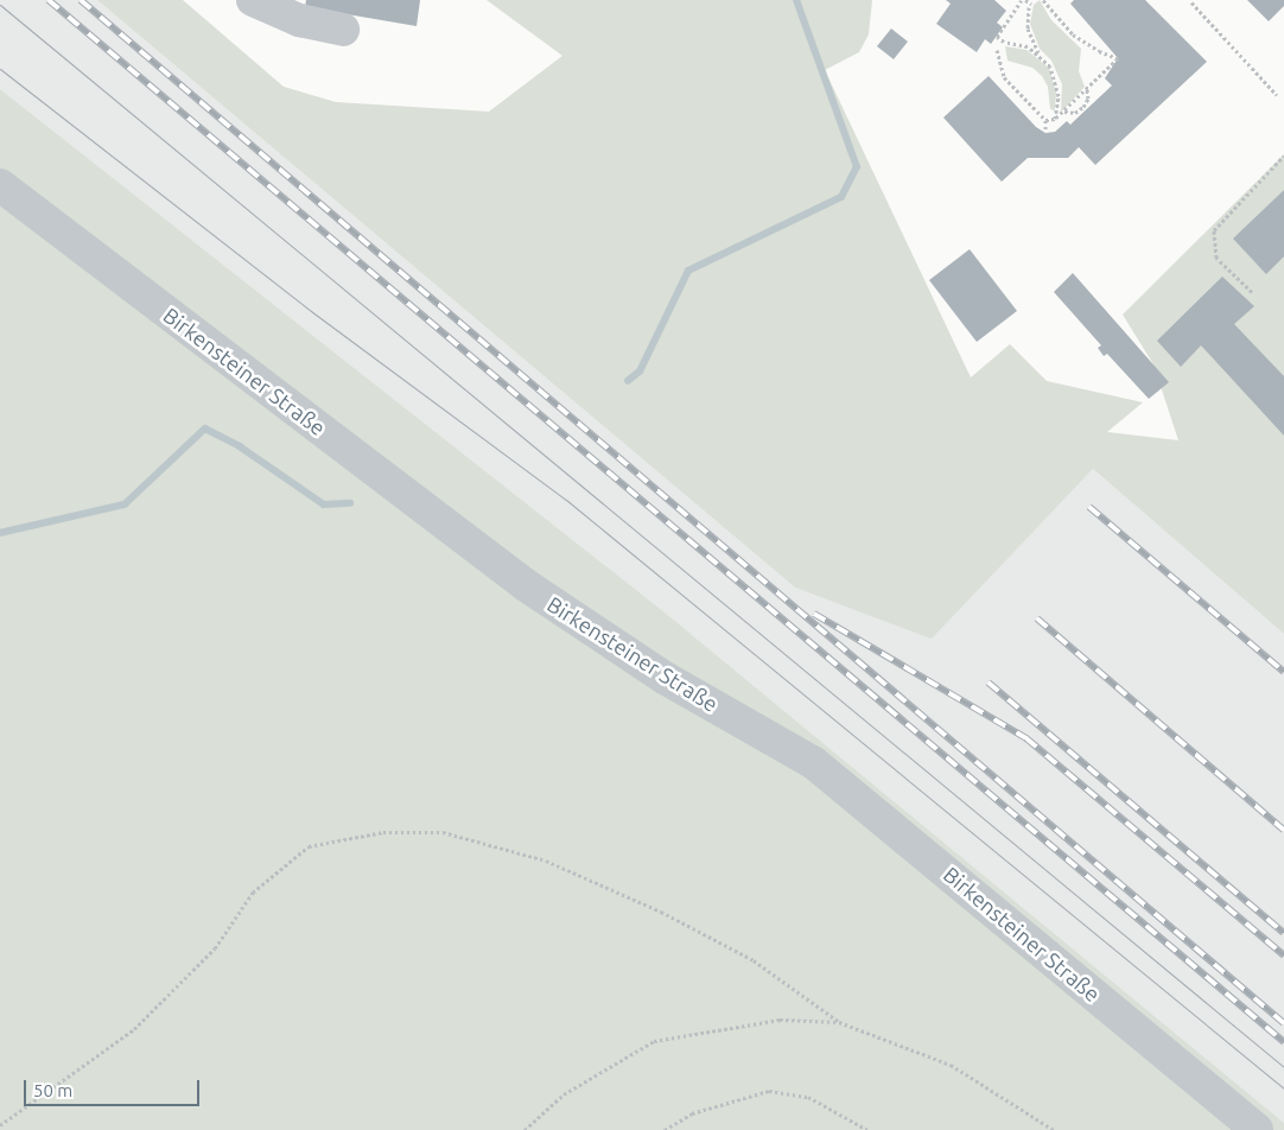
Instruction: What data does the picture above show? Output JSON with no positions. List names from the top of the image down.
{
  "streets": {
    "street": ["Birkensteiner Straße"]
  },
  "scale_bar": "50 m"
}
